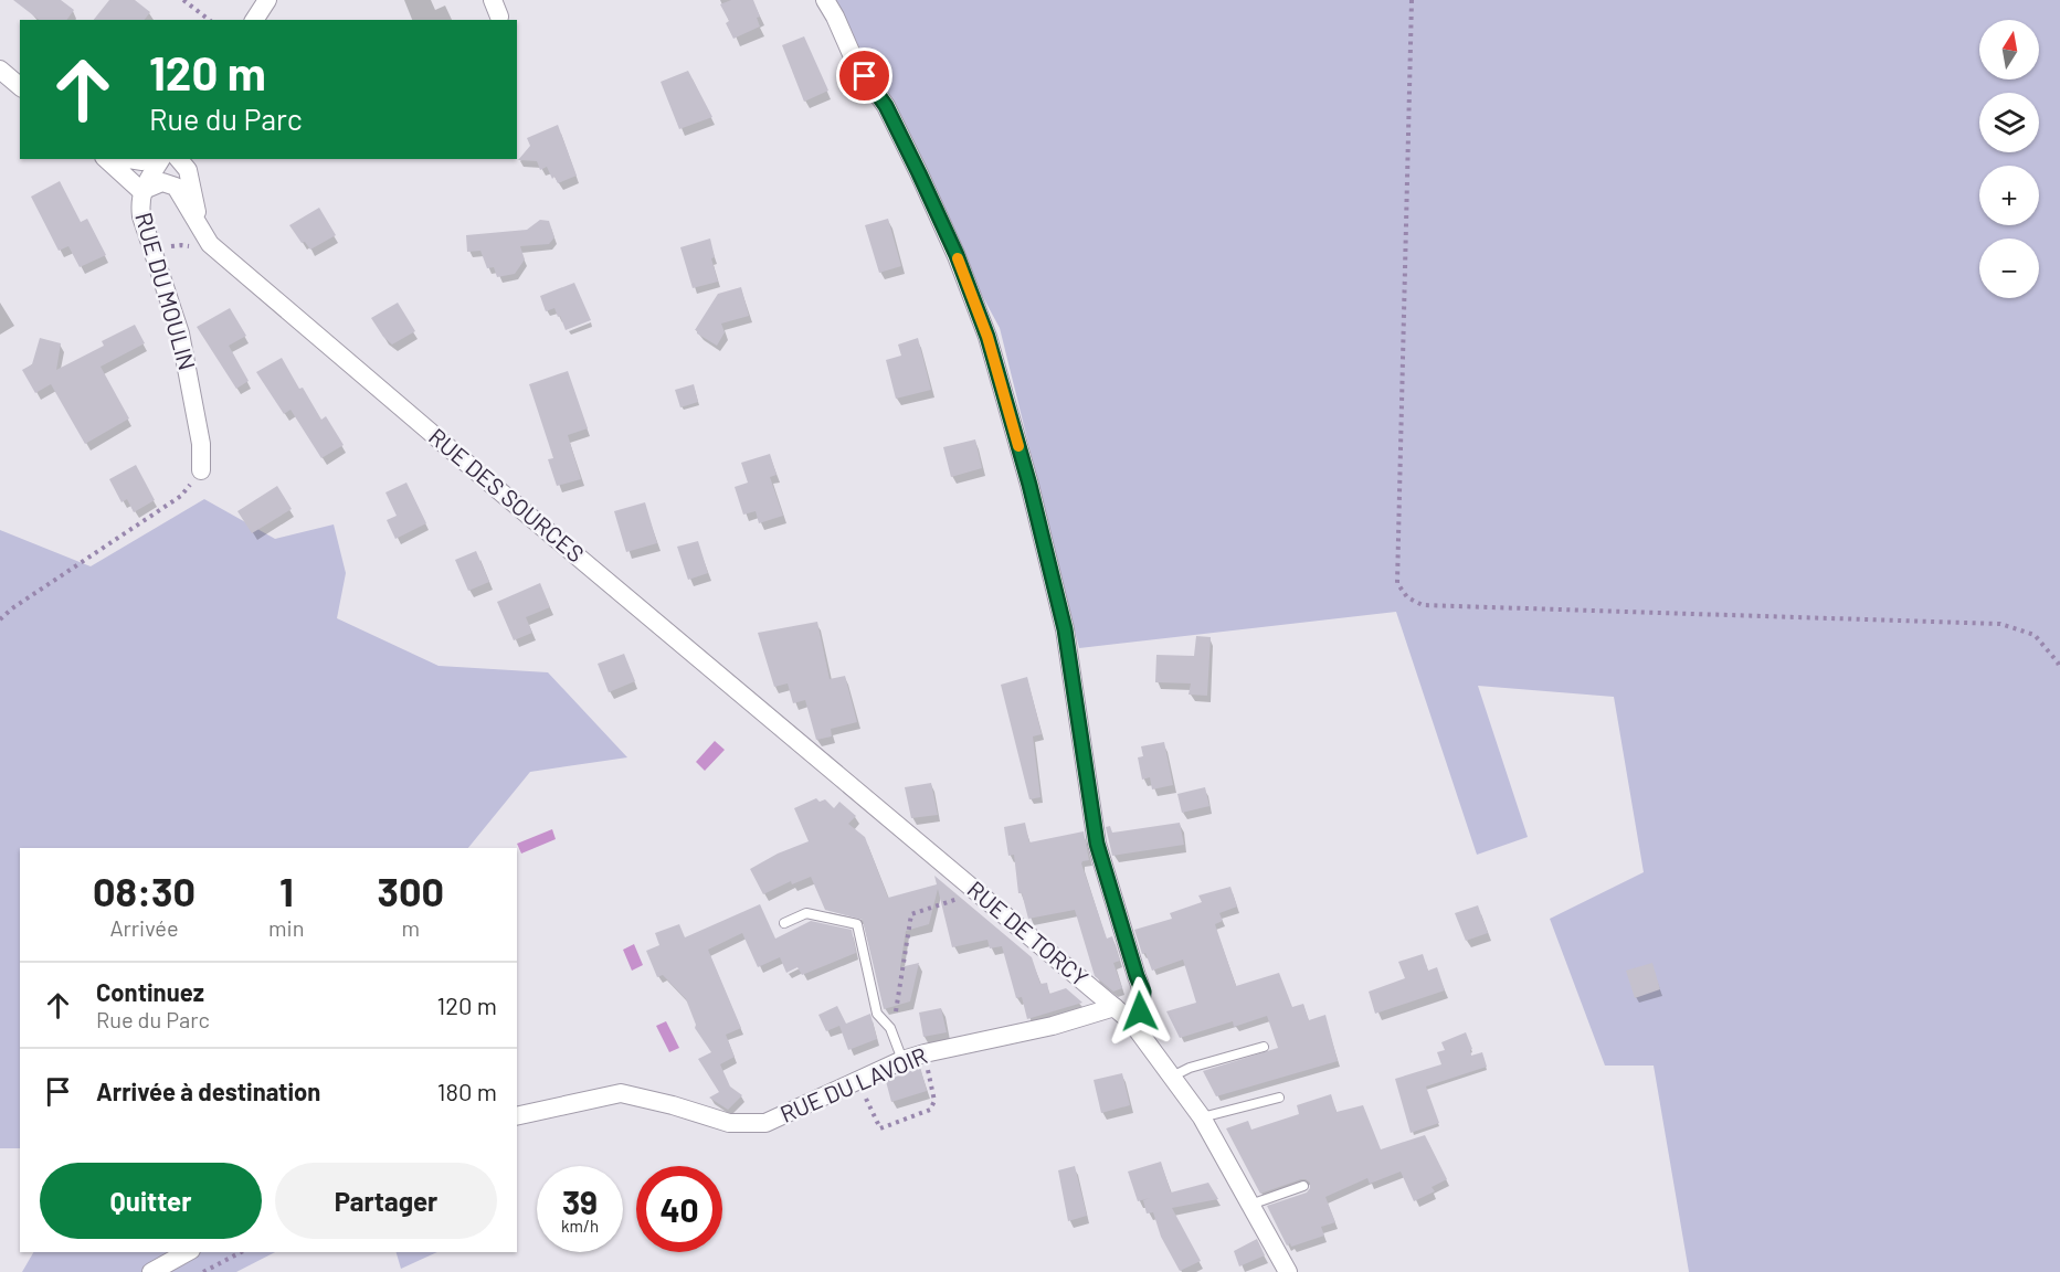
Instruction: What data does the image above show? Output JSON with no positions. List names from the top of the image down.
{
  "streets": {
    "street": [
      "RUE DU MOULIN",
      "RUE DES SOURCES",
      "RUE DE TORCY",
      "RUE DU LAVOIR"
    ]
  },
  "crossings": [
    ["RUE DU MOULIN", "RUE DES SOURCES"],
    ["RUE DES SOURCES", "RUE DE TORCY"],
    ["RUE DE TORCY", "RUE DU LAVOIR"]
  ],
  "north": "top",
  "page": {
    "map_buttons": ["+", "−"],
    "turn": ["120 m", "Rue du Parc"],
    "eta": [
      "08:30",
      "Arrivée",
      "1",
      "min",
      "300",
      "m"
    ],
    "list": [
      {
        "name": "Continuez",
        "note": "Rue du Parc",
        "value": "120 m"
      },
      {
        "name": "Arrivée à destination",
        "value": "180 m"
      }
    ],
    "buttons": ["Quitter", "Partager"],
    "speed": "39 km/h",
    "limit": "40"
  }
}
